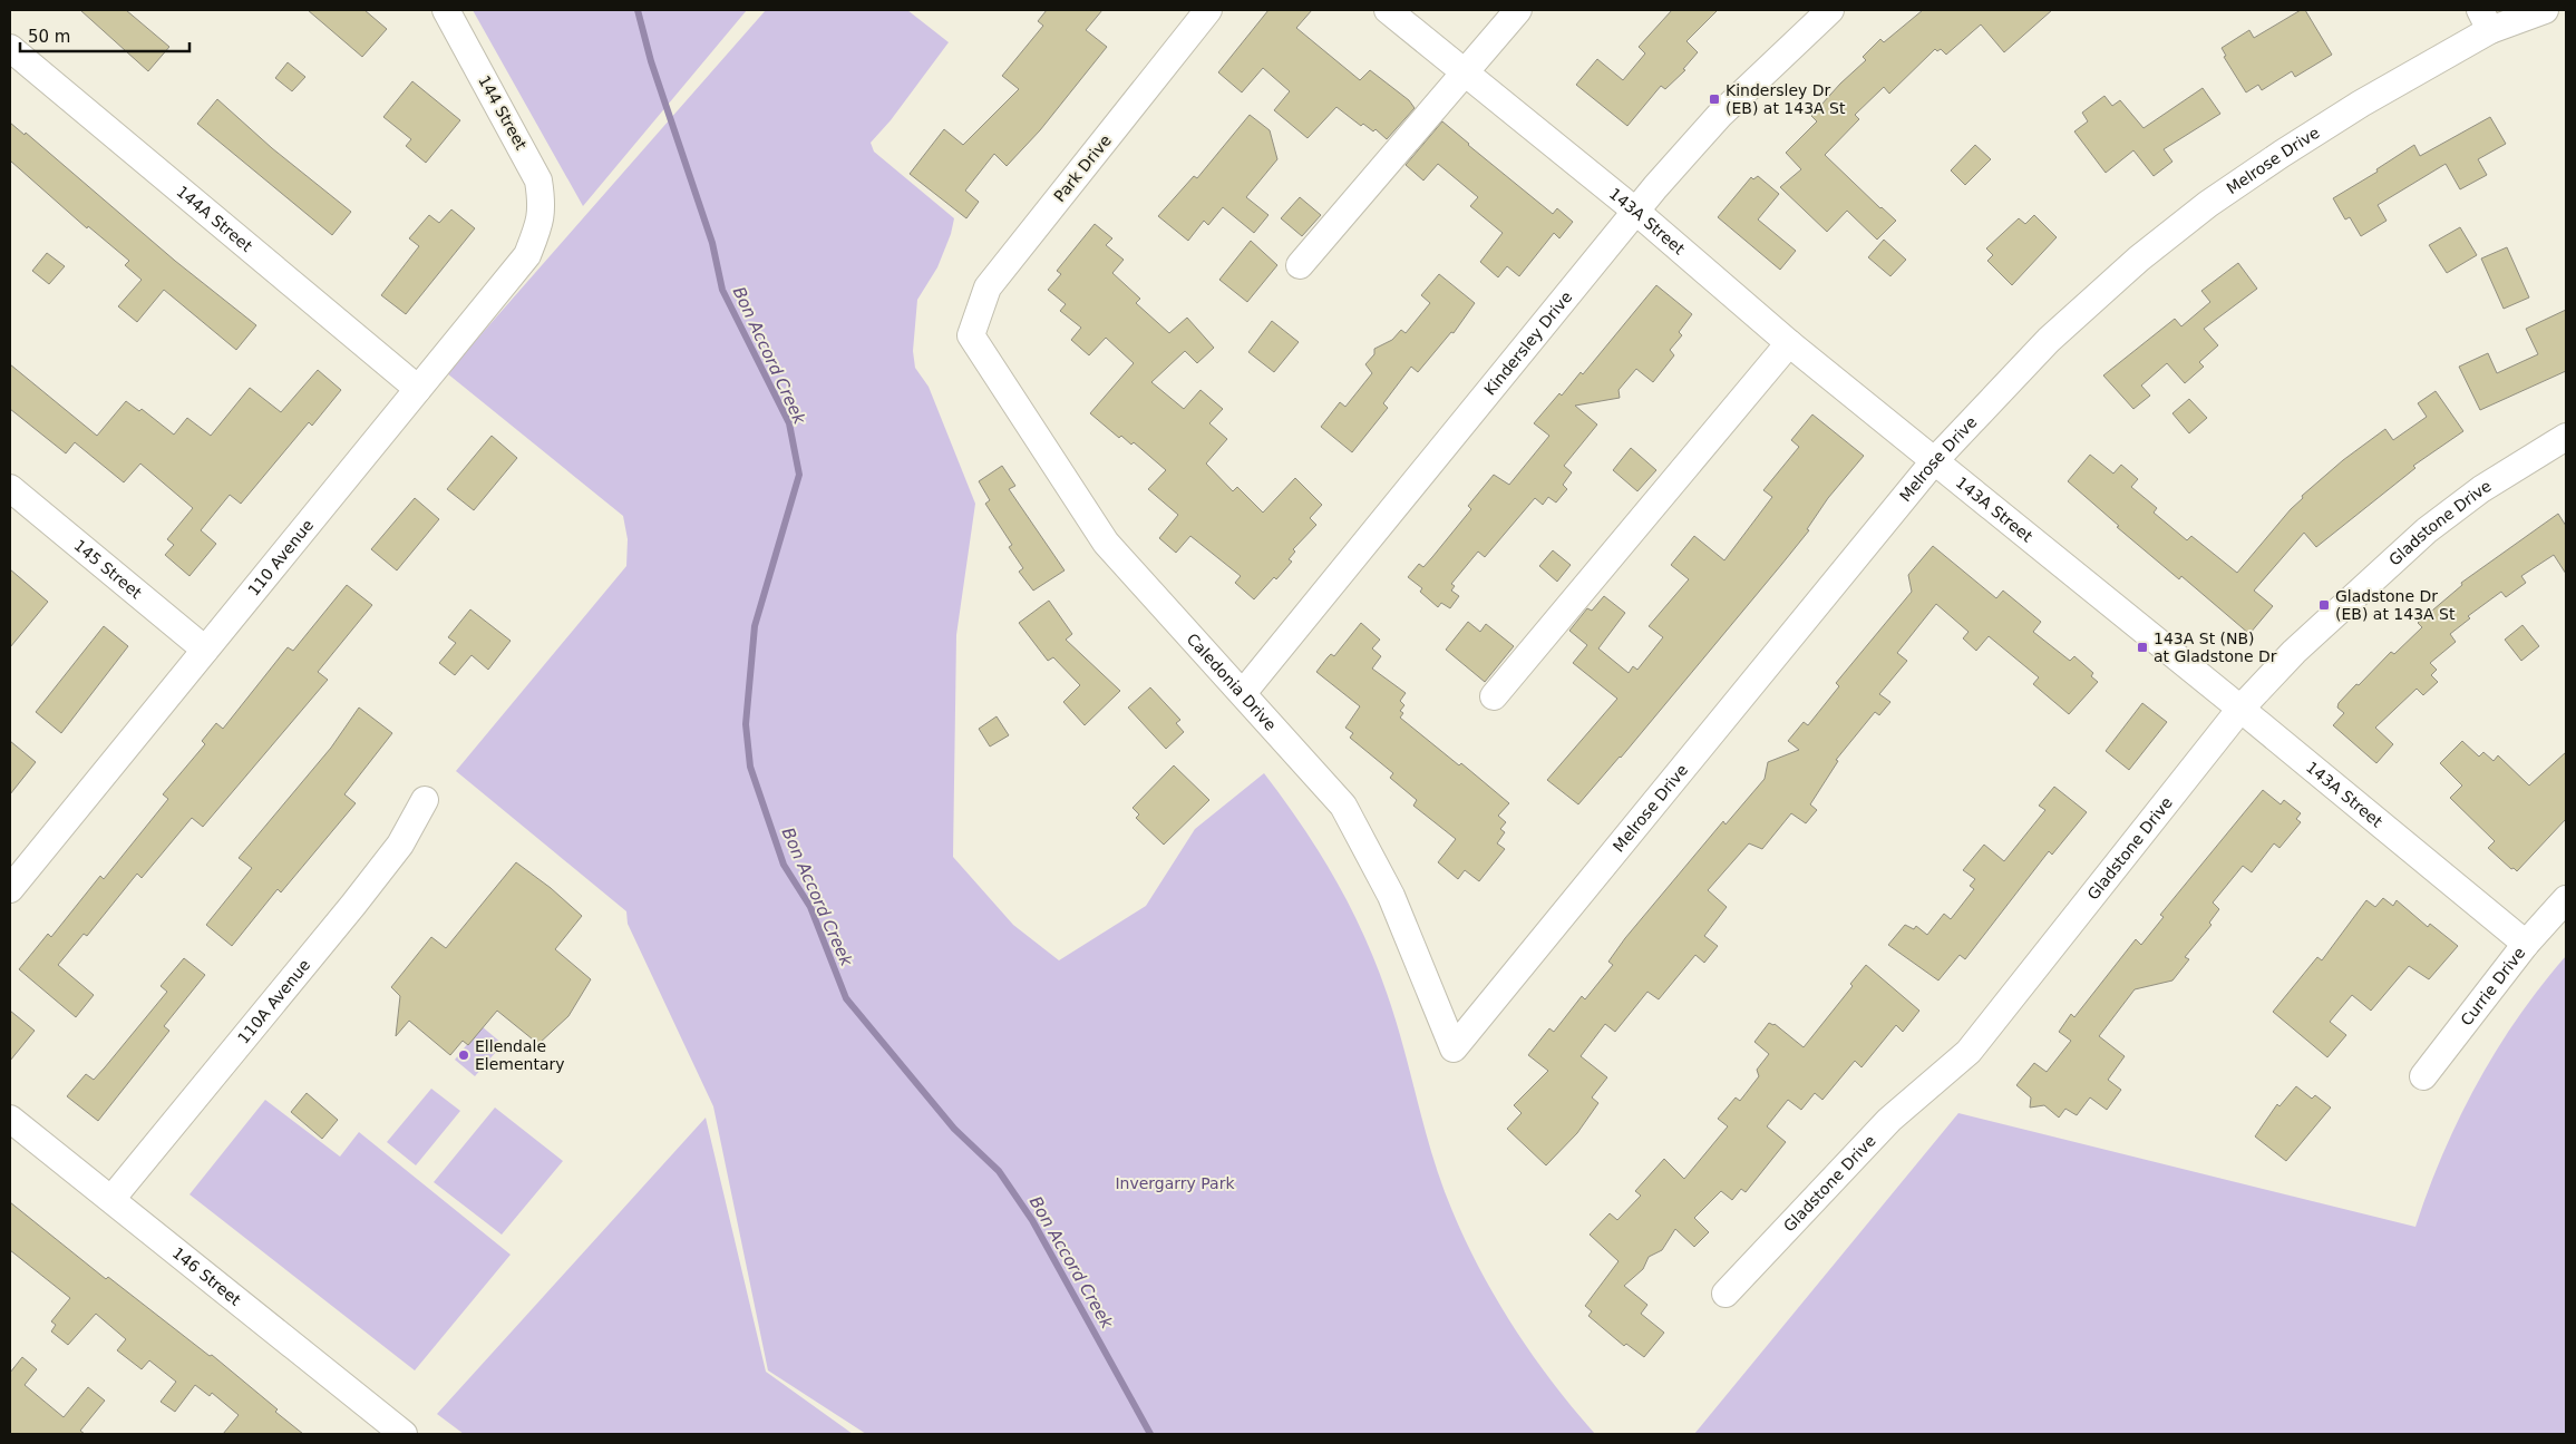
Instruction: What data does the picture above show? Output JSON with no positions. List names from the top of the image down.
{
  "streets": {
    "street": [
      "144 Street",
      "Melrose Drive",
      "Park Drive",
      "144A Street",
      "143A Street",
      "Kindersley Drive",
      "Gladstone Drive",
      "110 Avenue",
      "145 Street",
      "Caledonia Drive",
      "Currie Drive",
      "110A Avenue",
      "146 Street"
    ]
  },
  "crossings": [
    ["144 Street", "110 Avenue"],
    ["Melrose Drive", "143A Street"],
    ["Melrose Drive", "Caledonia Drive"],
    ["Park Drive", "Caledonia Drive"],
    ["144A Street", "110 Avenue"],
    ["143A Street", "Kindersley Drive"],
    ["143A Street", "Gladstone Drive"],
    ["143A Street", "Currie Drive"],
    ["Kindersley Drive", "Caledonia Drive"],
    ["110 Avenue", "145 Street"],
    ["110A Avenue", "146 Street"]
  ],
  "water": ["Bon Accord Creek"],
  "parks": ["Invergarry Park"],
  "places": {
    "transit": ["Kindersley Dr (EB) at 143A St", "Gladstone Dr (EB) at 143A St", "143A St (NB) at Gladstone Dr"],
    "other": ["Ellendale Elementary"]
  },
  "scale_bar": "50 m"
}
